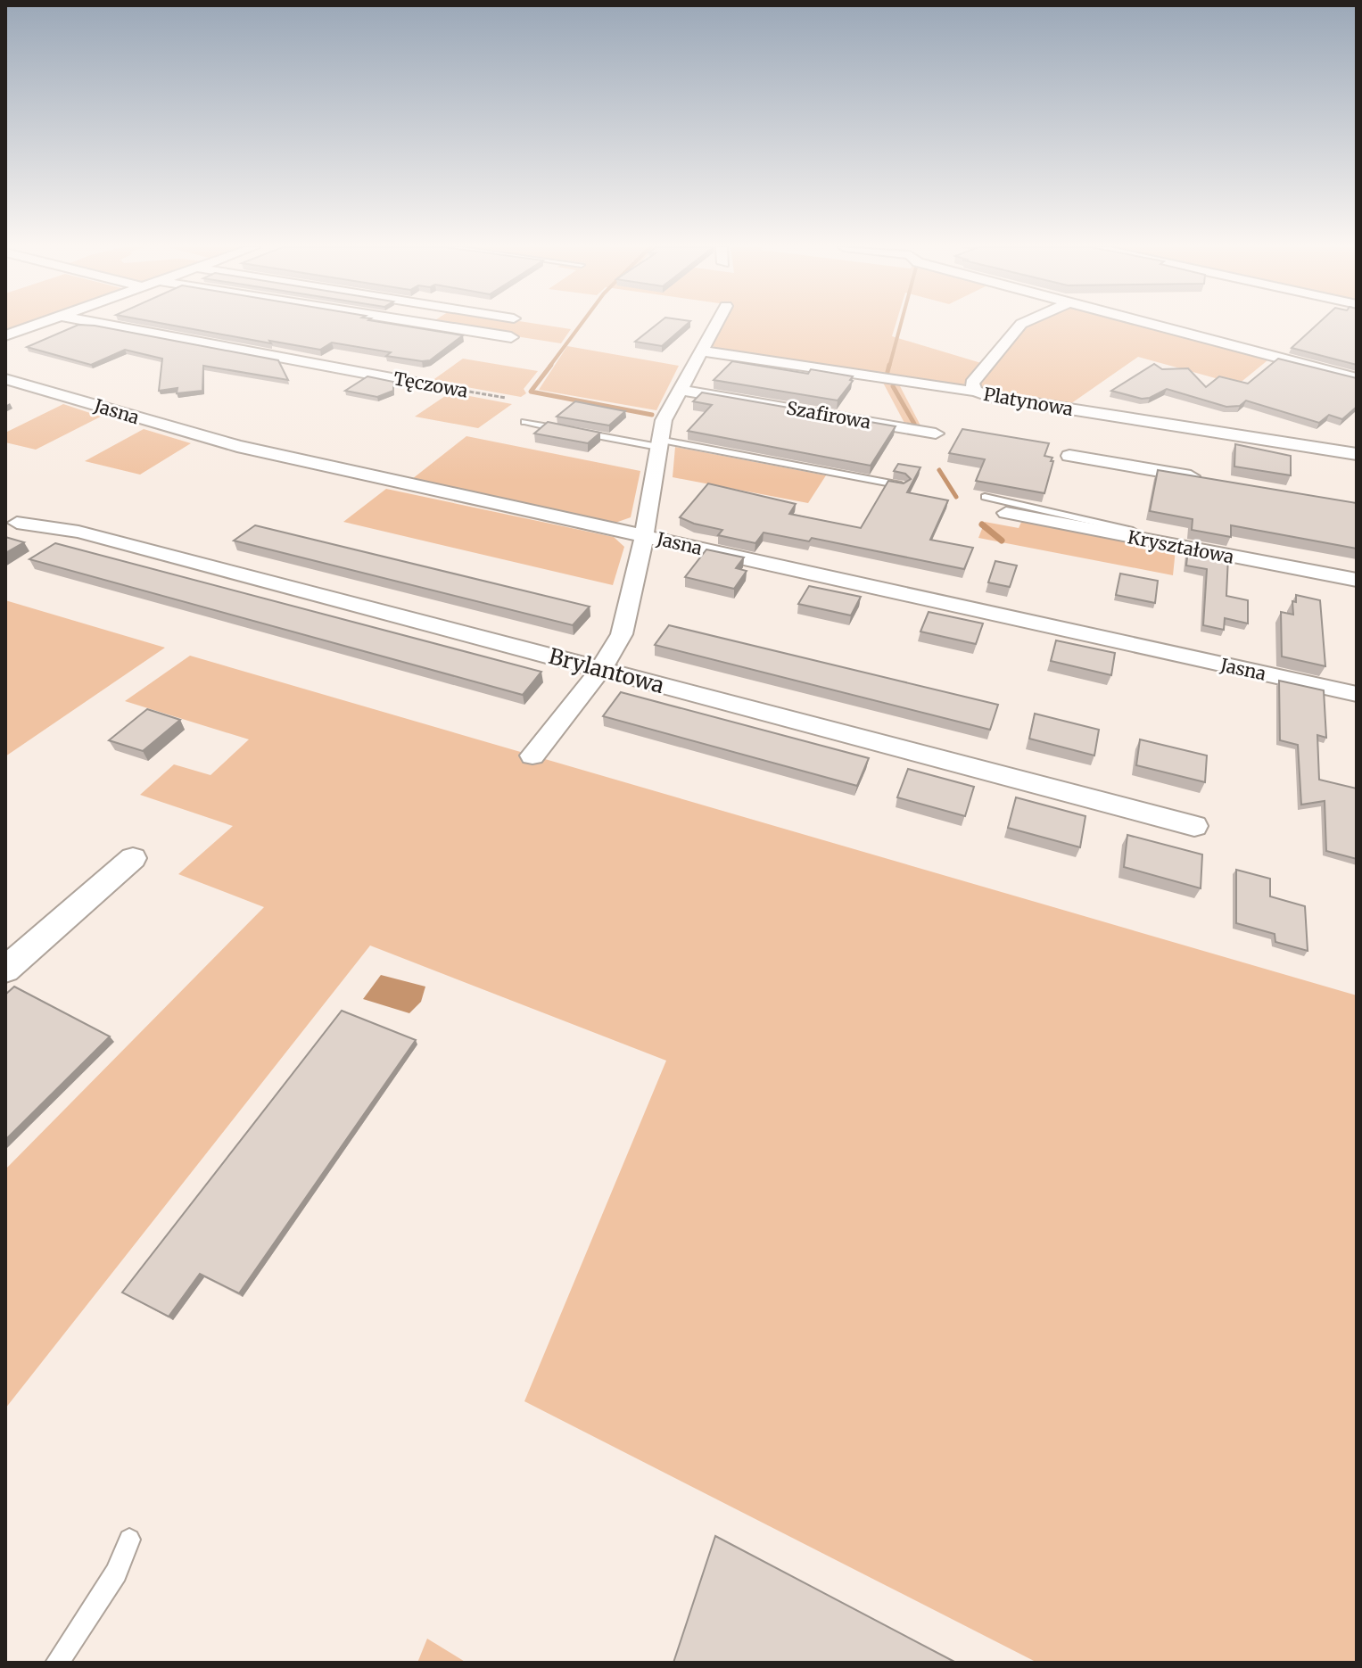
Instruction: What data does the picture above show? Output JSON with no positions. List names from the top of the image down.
{
  "streets": {
    "street": [
      "Tęczowa",
      "Platynowa",
      "Jasna",
      "Szafirowa",
      "Kryształowa",
      "Brylantowa"
    ]
  }
}
